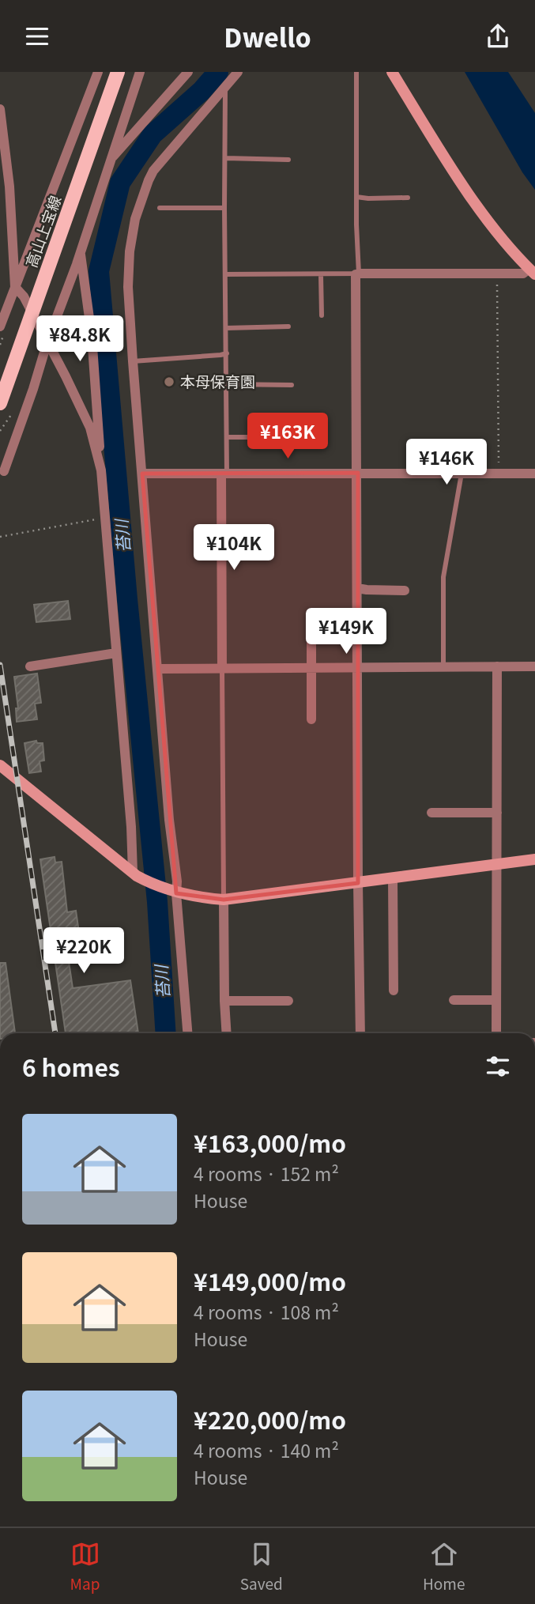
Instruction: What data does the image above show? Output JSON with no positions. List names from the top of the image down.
{
  "streets": {
    "main road": ["高山上宝線"]
  },
  "water": ["苔川"],
  "places": ["本母保育園"],
  "page": {
    "header": "Dwello",
    "price": [
      "¥84.8K",
      "¥163K",
      "¥146K",
      "¥104K",
      "¥149K",
      "¥220K"
    ],
    "heading": "6 homes",
    "list": [
      {
        "name": "¥163,000/mo",
        "note": "4 rooms · 152 m² · House"
      },
      {
        "name": "¥149,000/mo",
        "note": "4 rooms · 108 m² · House"
      },
      {
        "name": "¥220,000/mo",
        "note": "4 rooms · 140 m² · House"
      }
    ],
    "tabs": ["Map", "Saved", "Home"]
  }
}
